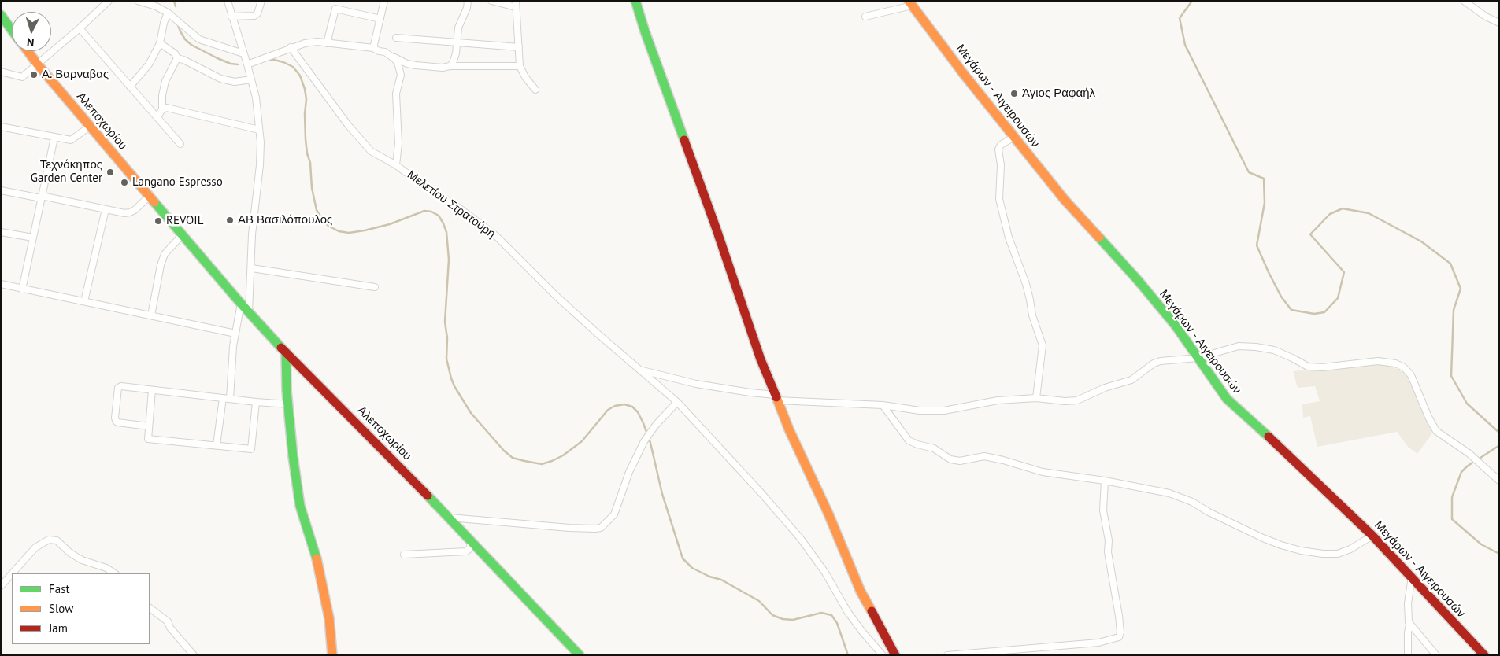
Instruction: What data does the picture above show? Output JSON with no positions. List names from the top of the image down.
{
  "streets": {
    "main road": ["Μεγάρων - Αιγειρουσών", "Αλεποχωρίου"],
    "street": ["Μελετίου Στρατούρη"]
  },
  "places": [
    "Α. Βαρναβας",
    "Άγιος Ραφαήλ",
    "Τεχνόκηπος Garden Center",
    "Langano Espresso",
    "ΑΒ Βασιλόπουλος",
    "REVOIL"
  ],
  "legend": ["Fast", "Slow", "Jam"],
  "north": "bottom"
}
